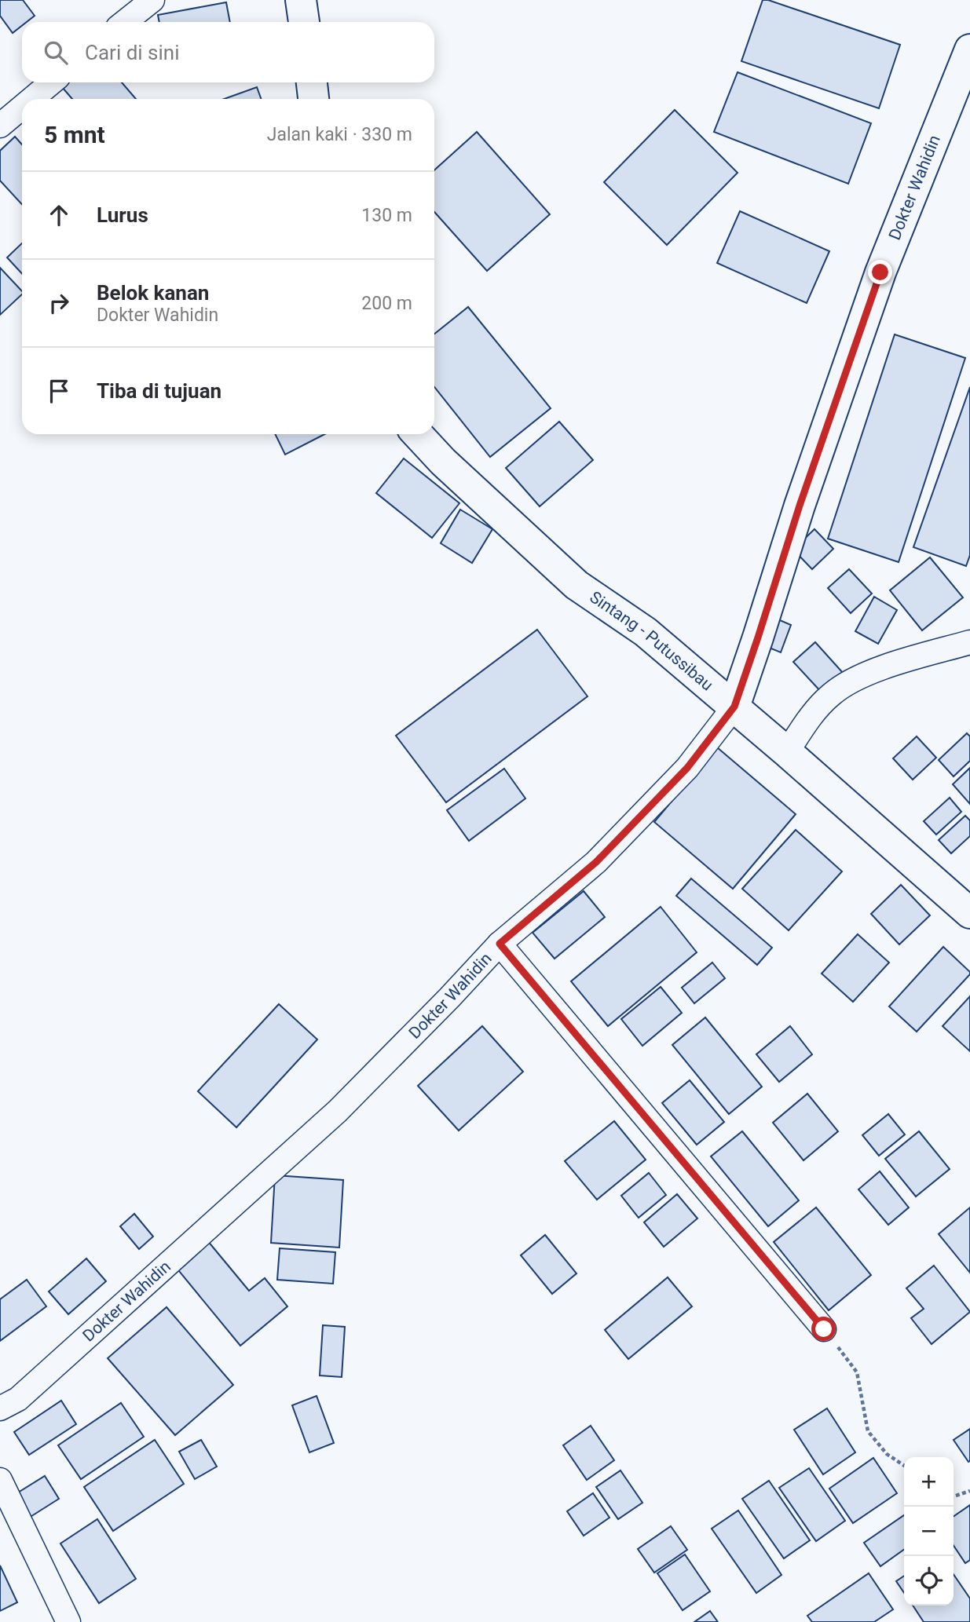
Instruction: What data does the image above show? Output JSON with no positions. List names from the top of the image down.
{
  "streets": {
    "main road": ["Dokter Wahidin", "Sintang - Putussibau"]
  },
  "crossings": [
    ["Dokter Wahidin", "Sintang - Putussibau"]
  ],
  "page": {
    "search": "Cari di sini",
    "heading": ["5 mnt", "Jalan kaki · 330 m"],
    "list": [
      ["Lurus", "130 m"],
      ["Belok kanan", "Dokter Wahidin", "200 m"],
      "Tiba di tujuan"
    ],
    "map_buttons": ["+", "−"]
  }
}
